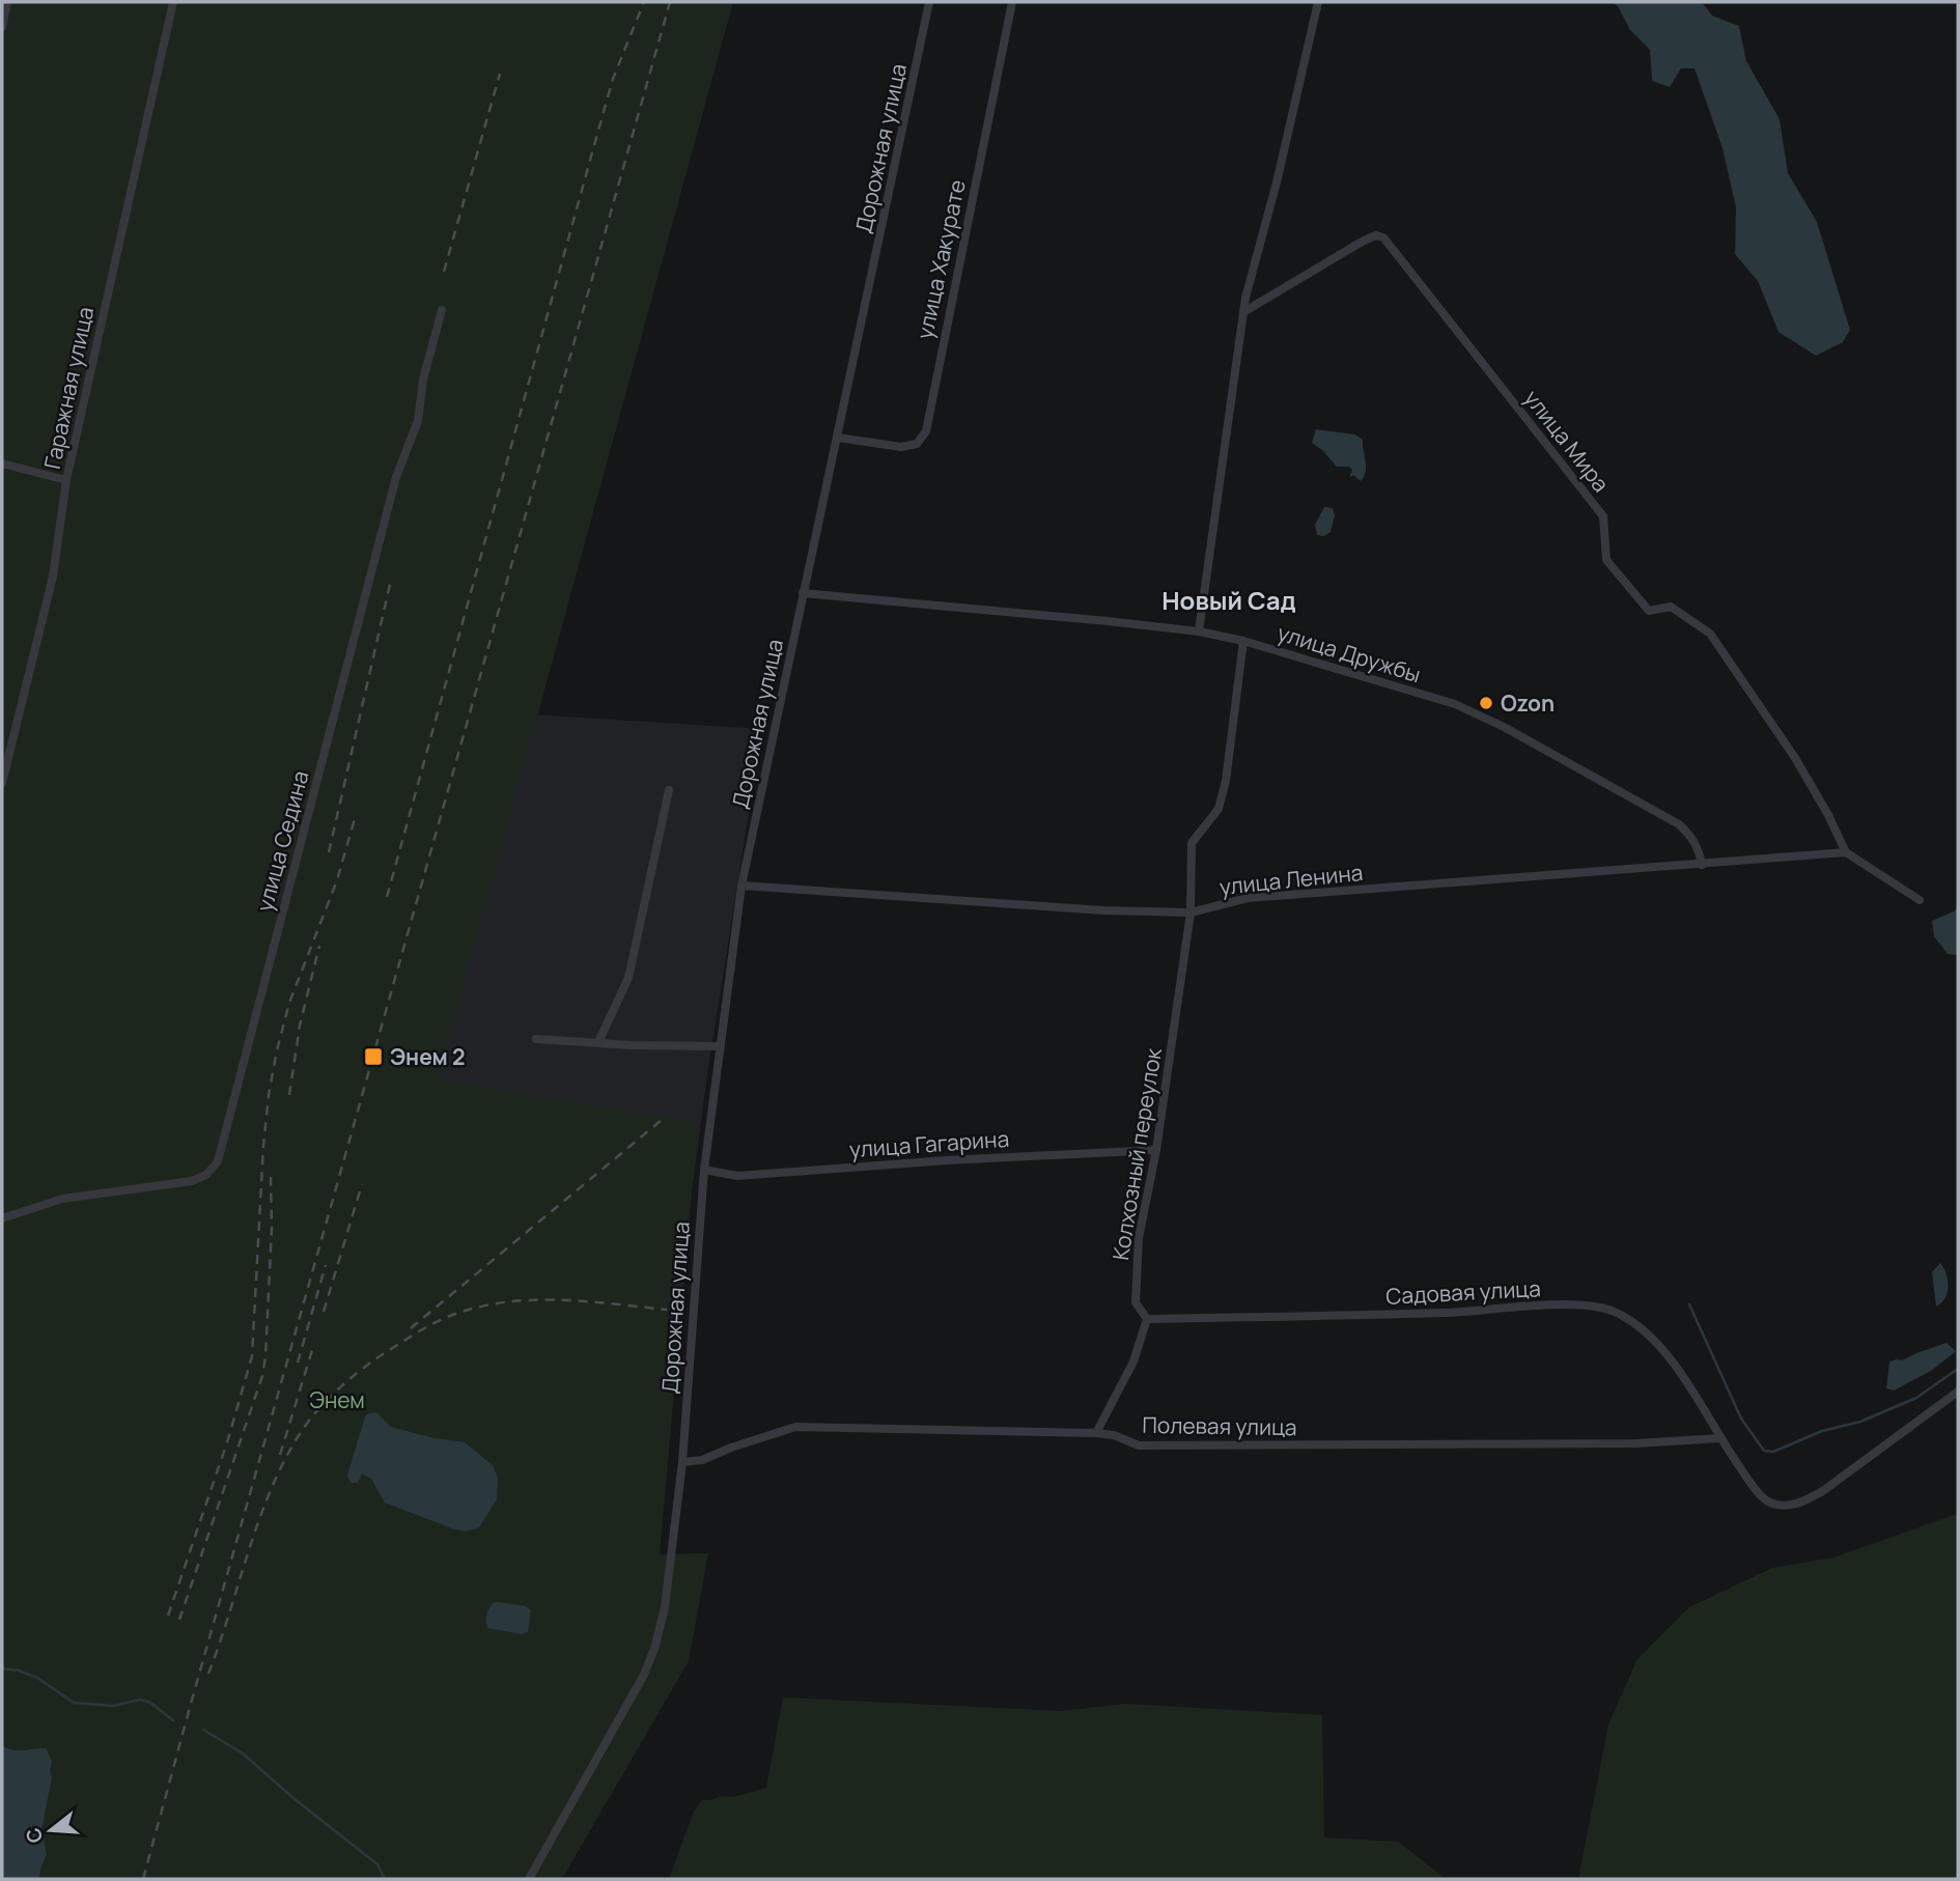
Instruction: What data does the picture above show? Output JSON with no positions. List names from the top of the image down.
{
  "streets": {
    "street": [
      "Дорожная улица",
      "улица Хакурате",
      "Гаражная улица",
      "улица Мира",
      "улица Дружбы",
      "улица Седина",
      "улица Ленина",
      "улица Гагарина",
      "Колхозный переулок",
      "Садовая улица",
      "Полевая улица"
    ]
  },
  "crossings": [
    ["Дорожная улица", "улица Хакурате"],
    ["Дорожная улица", "улица Дружбы"],
    ["Дорожная улица", "улица Ленина"],
    ["Дорожная улица", "улица Гагарина"],
    ["Дорожная улица", "Полевая улица"],
    ["улица Мира", "улица Ленина"],
    ["улица Дружбы", "улица Ленина"],
    ["улица Ленина", "Колхозный переулок"],
    ["улица Гагарина", "Колхозный переулок"],
    ["Колхозный переулок", "Садовая улица"],
    ["Садовая улица", "Полевая улица"]
  ],
  "districts": ["Новый Сад"],
  "parks": ["Энем"],
  "places": {
    "other": ["Ozon"],
    "transit": ["Энем 2"]
  },
  "north": "left"
}
